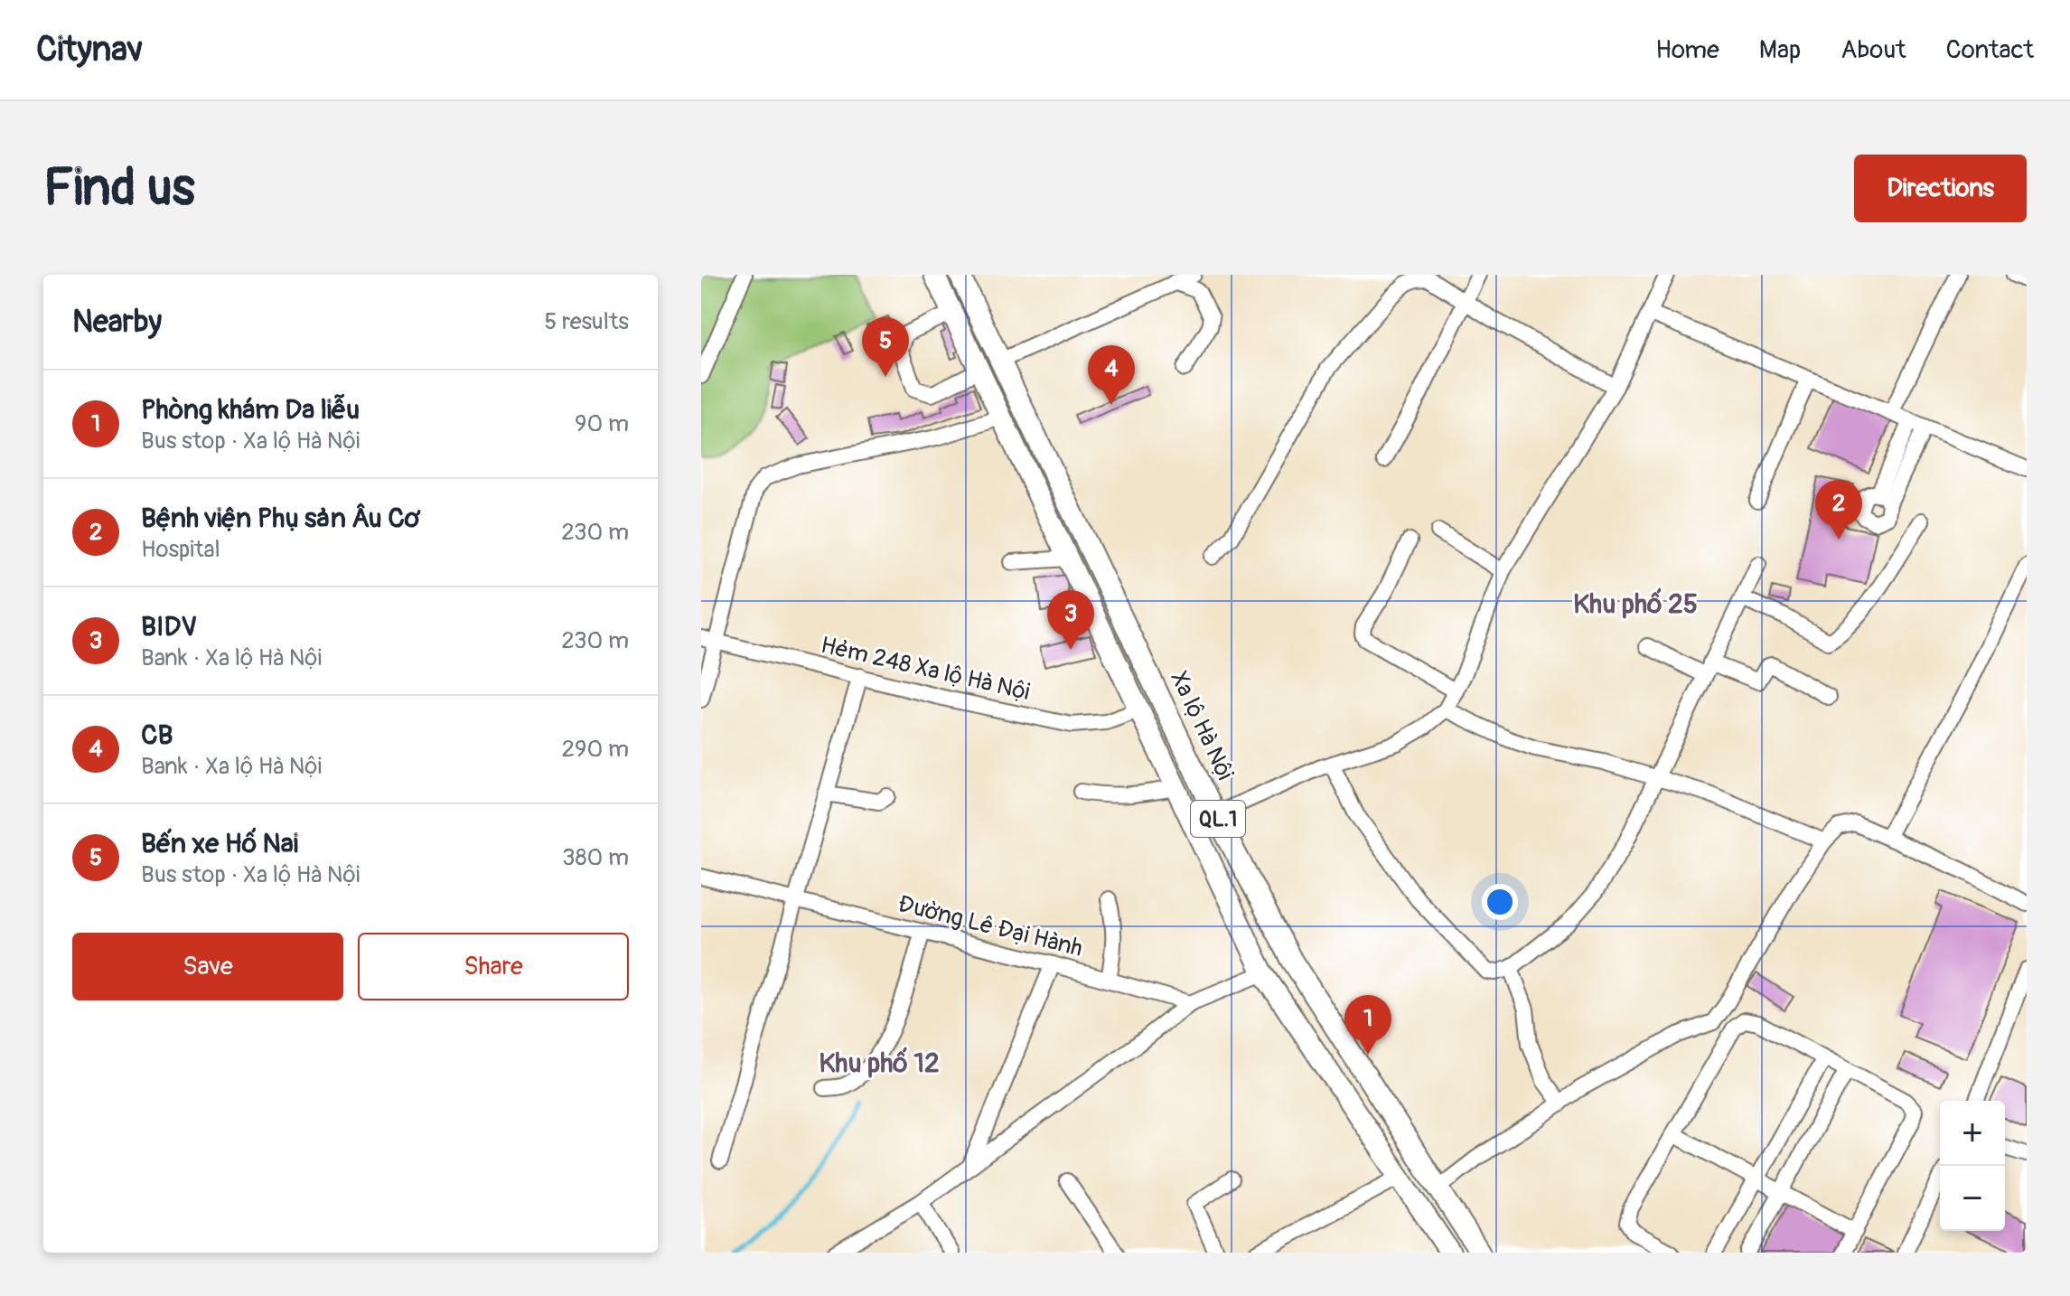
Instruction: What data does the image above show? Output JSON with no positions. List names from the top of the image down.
{
  "streets": {
    "highway": ["Xa lộ Hà Nội", "QL.1"],
    "street": ["Hẻm 248 Xa lộ Hà Nội", "Đường Lê Đại Hành"]
  },
  "crossings": [
    ["Hẻm 248 Xa lộ Hà Nội", "QL.1"]
  ],
  "districts": ["Khu phố 25", "Khu phố 12"],
  "page": {
    "header": "Citynav",
    "nav": [
      "Home",
      "Map",
      "About",
      "Contact"
    ],
    "buttons": [
      "Directions",
      ["Save", "Share"]
    ],
    "title": "Find us",
    "heading": ["Nearby", "5 results"],
    "pins": [
      "5",
      "4",
      "2",
      "3",
      "1"
    ],
    "list": [
      {
        "mark": "1",
        "name": "Phòng khám Da liễu",
        "note": "Bus stop · Xa lộ Hà Nội",
        "value": "90 m"
      },
      {
        "mark": "2",
        "name": "Bệnh viện Phụ sản Âu Cơ",
        "note": "Hospital",
        "value": "230 m"
      },
      {
        "mark": "3",
        "name": "BIDV",
        "note": "Bank · Xa lộ Hà Nội",
        "value": "230 m"
      },
      {
        "mark": "4",
        "name": "CB",
        "note": "Bank · Xa lộ Hà Nội",
        "value": "290 m"
      },
      {
        "mark": "5",
        "name": "Bến xe Hố Nai",
        "note": "Bus stop · Xa lộ Hà Nội",
        "value": "380 m"
      }
    ],
    "map_buttons": ["+", "−"]
  }
}
